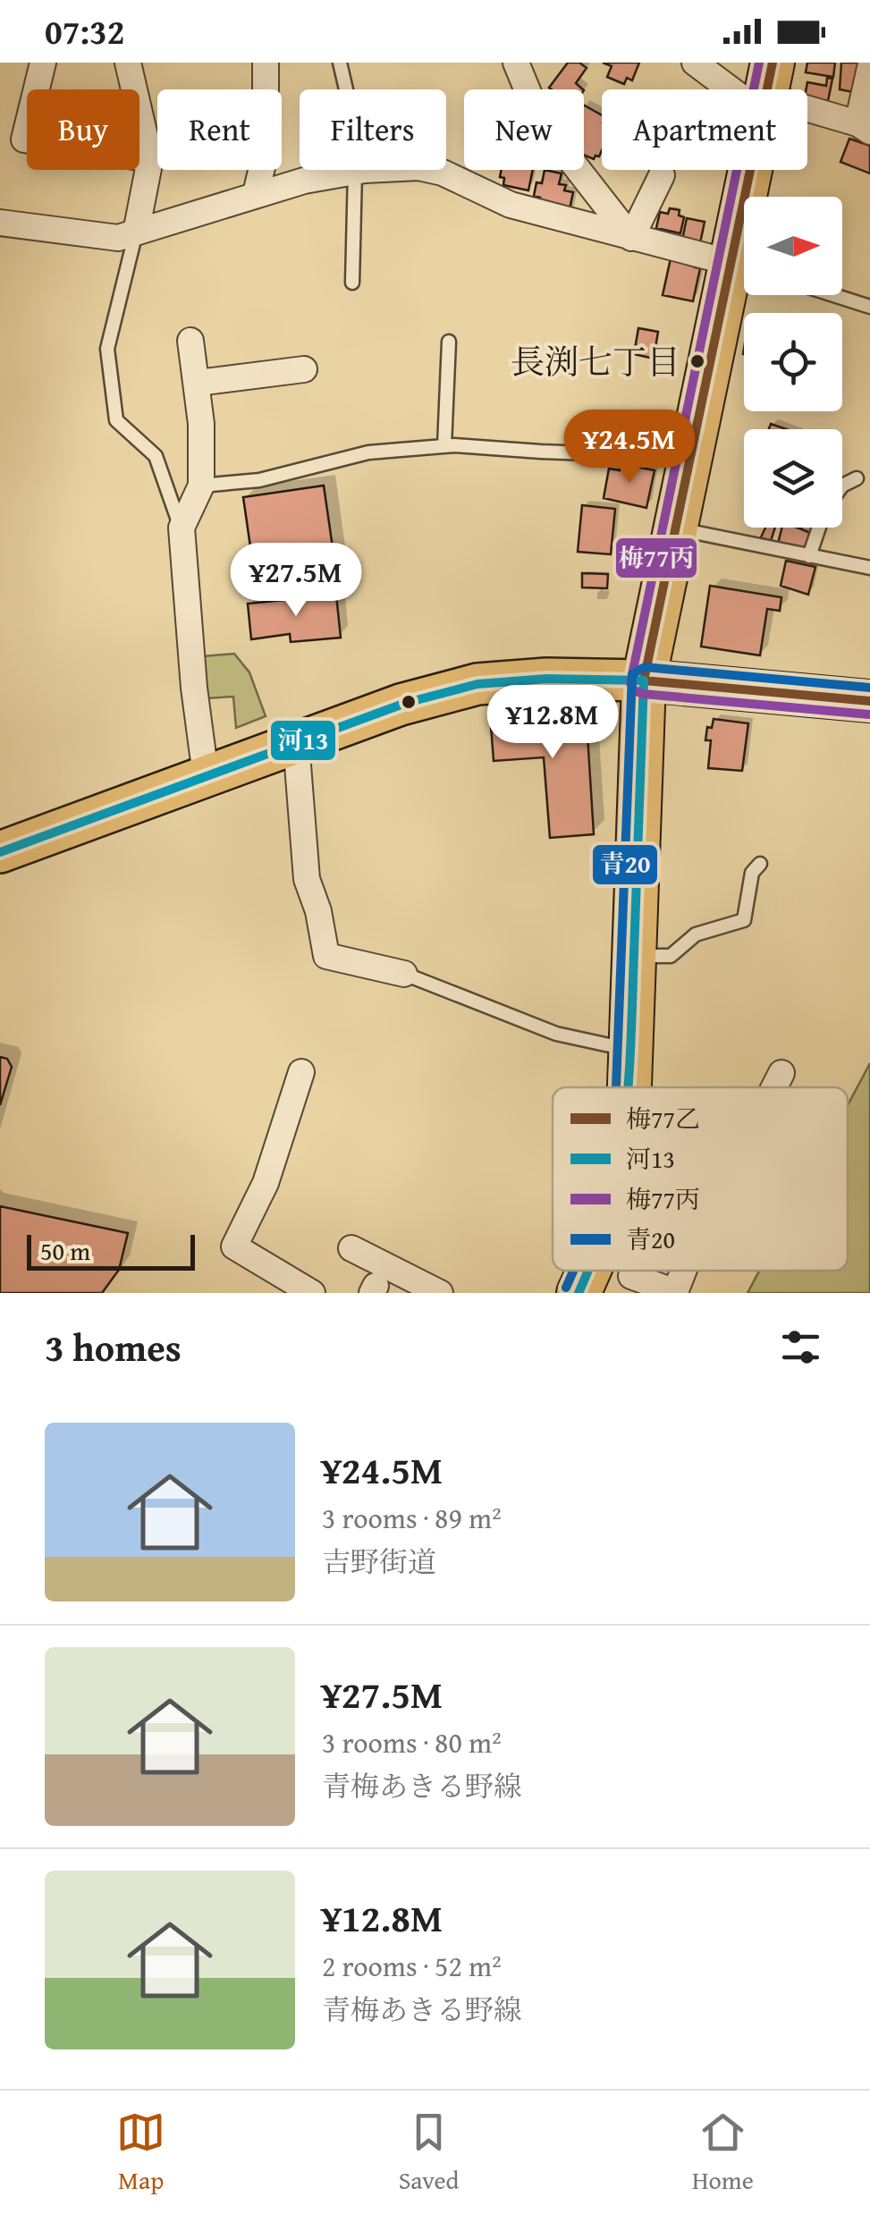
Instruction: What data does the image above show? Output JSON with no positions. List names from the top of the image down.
{
  "places": ["長渕七丁目"],
  "lines": [
    "transit line 梅77乙",
    "transit line 梅77丙",
    "transit line 青20",
    "transit line 河13"
  ],
  "legend": [
    "梅77乙",
    "河13",
    "梅77丙",
    "青20"
  ],
  "scale_bar": "50 m",
  "north": "right",
  "page": {
    "status": "07:32",
    "chip": [
      "Buy",
      "Rent",
      "Filters",
      "New",
      "Apartment"
    ],
    "price": ["¥24.5M", "¥27.5M", "¥12.8M"],
    "scale": "50 m",
    "heading": "3 homes",
    "list": [
      {
        "name": "¥24.5M",
        "note": "3 rooms · 89 m² · 吉野街道"
      },
      {
        "name": "¥27.5M",
        "note": "3 rooms · 80 m² · 青梅あきる野線"
      },
      {
        "name": "¥12.8M",
        "note": "2 rooms · 52 m² · 青梅あきる野線"
      }
    ],
    "tabs": ["Map", "Saved", "Home"]
  }
}
